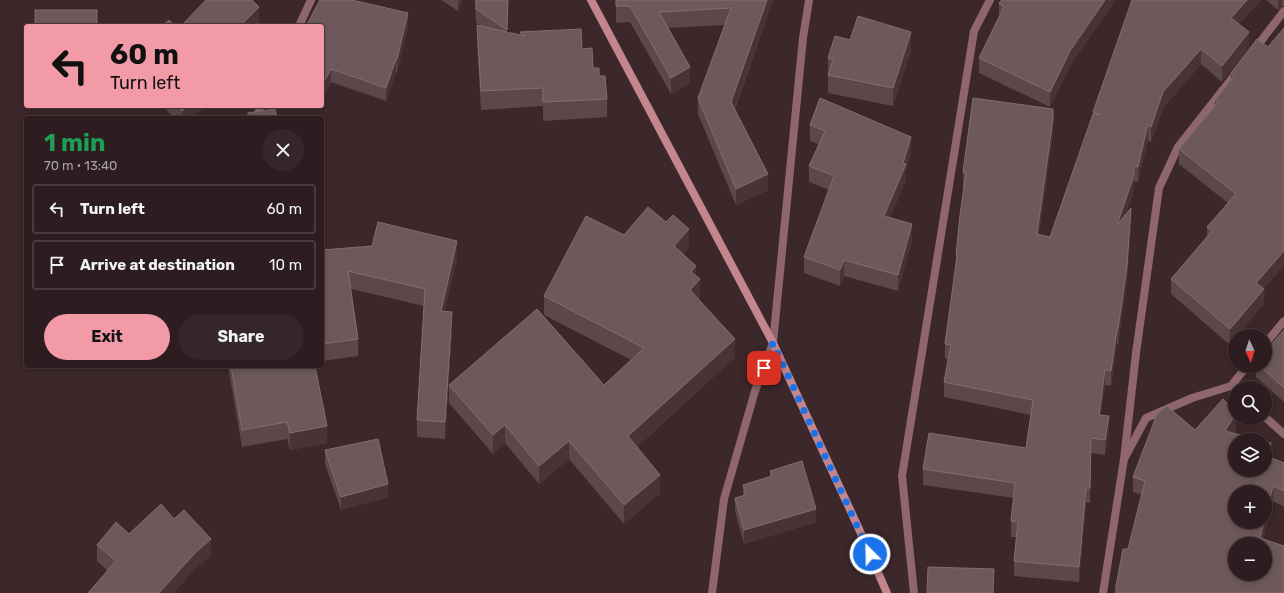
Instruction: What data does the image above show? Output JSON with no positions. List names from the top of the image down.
{
  "north": "bottom",
  "page": {
    "turn": ["60 m", "Turn left"],
    "heading": ["1 min", "70 m · 13:40"],
    "list": [
      {
        "name": "Turn left",
        "value": "60 m"
      },
      {
        "name": "Arrive at destination",
        "value": "10 m"
      }
    ],
    "buttons": ["Exit", "Share"],
    "map_buttons": ["+", "−"]
  }
}
